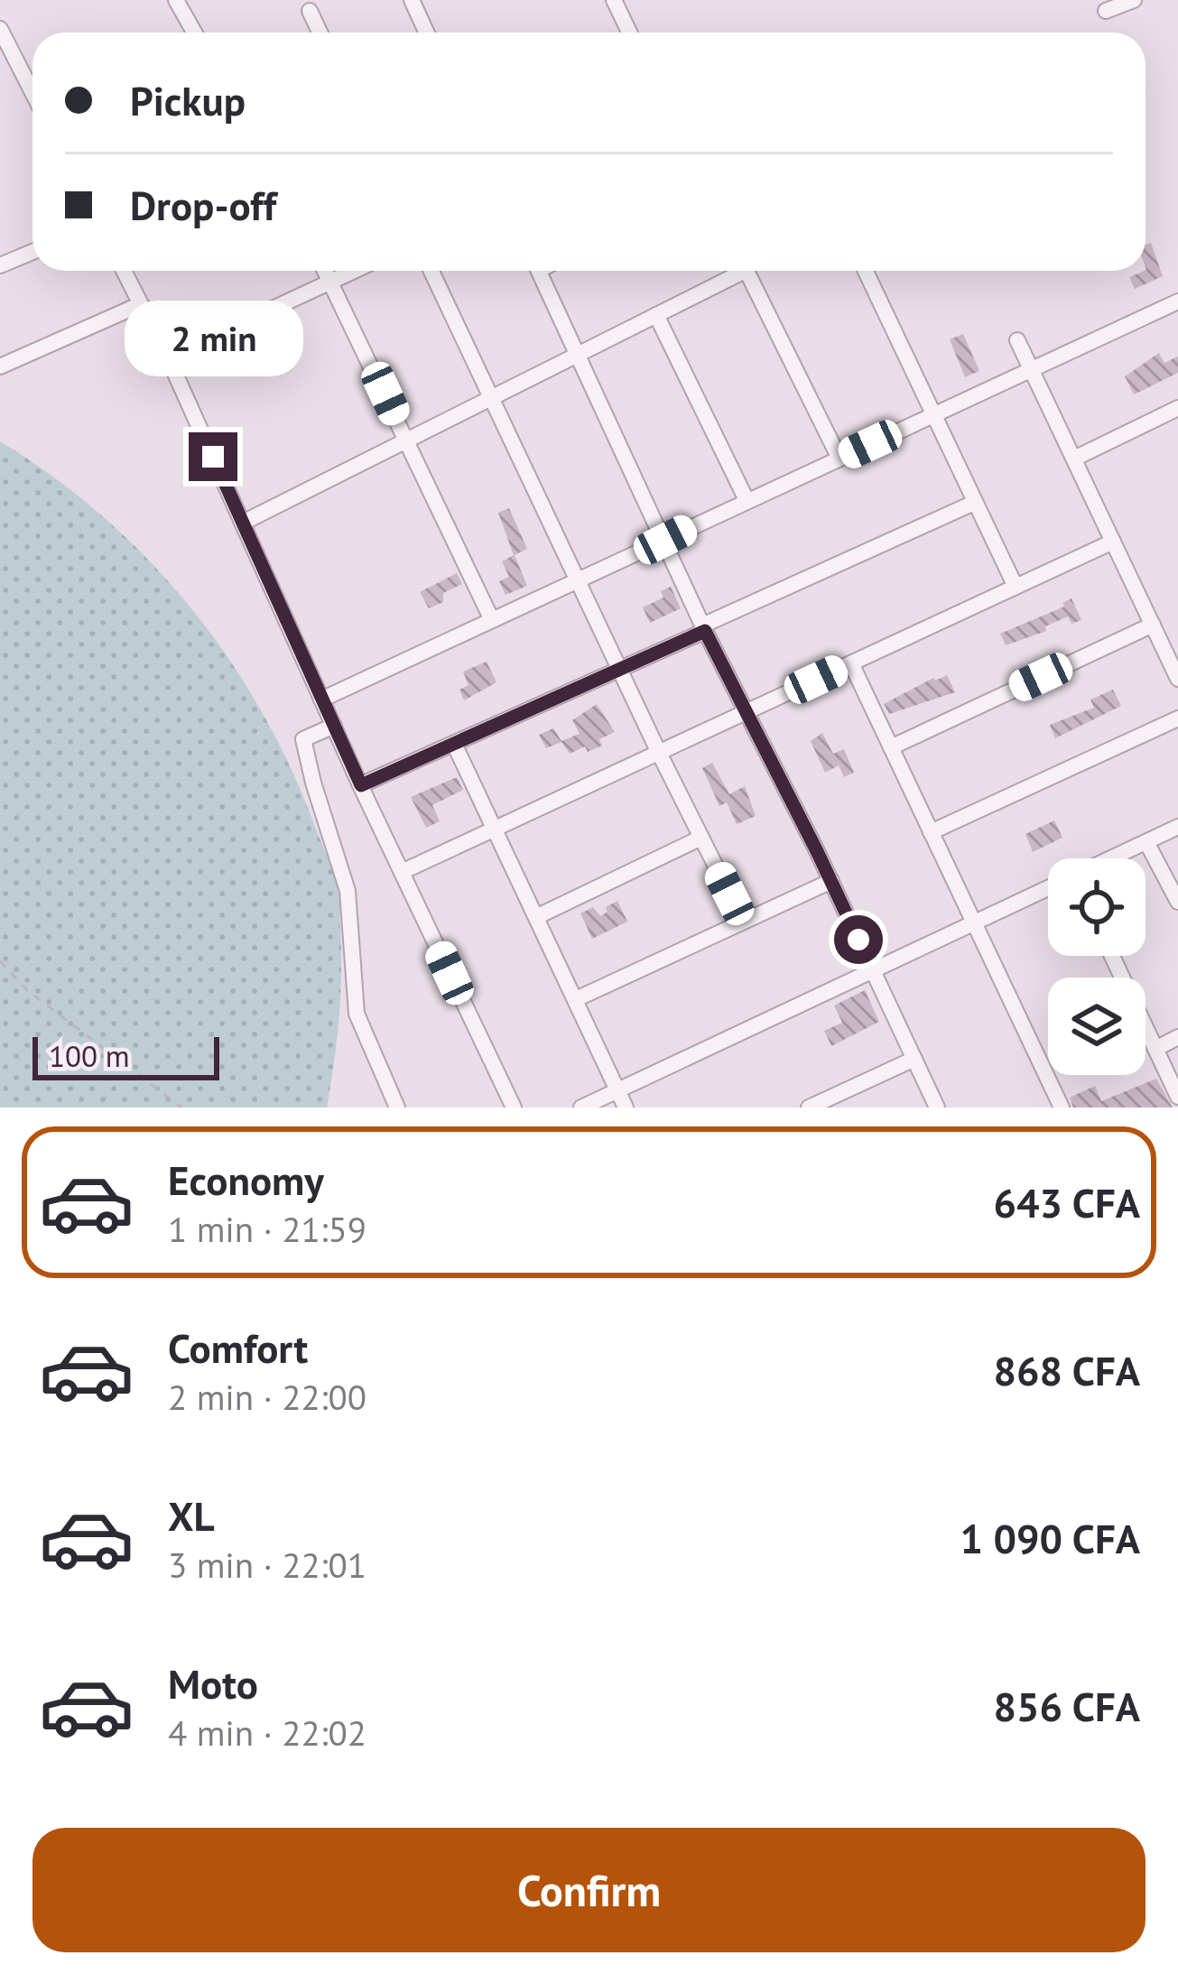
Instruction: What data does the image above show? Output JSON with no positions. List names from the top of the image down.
{
  "scale_bar": "100 m",
  "page": {
    "banner": ["Pickup", "Drop-off"],
    "bubble": "2 min",
    "scale": "100 m",
    "list": [
      {
        "name": "Economy",
        "note": "1 min · 21:59",
        "value": "643 CFA"
      },
      {
        "name": "Comfort",
        "note": "2 min · 22:00",
        "value": "868 CFA"
      },
      {
        "name": "XL",
        "note": "3 min · 22:01",
        "value": "1 090 CFA"
      },
      {
        "name": "Moto",
        "note": "4 min · 22:02",
        "value": "856 CFA"
      }
    ],
    "buttons": "Confirm"
  }
}
